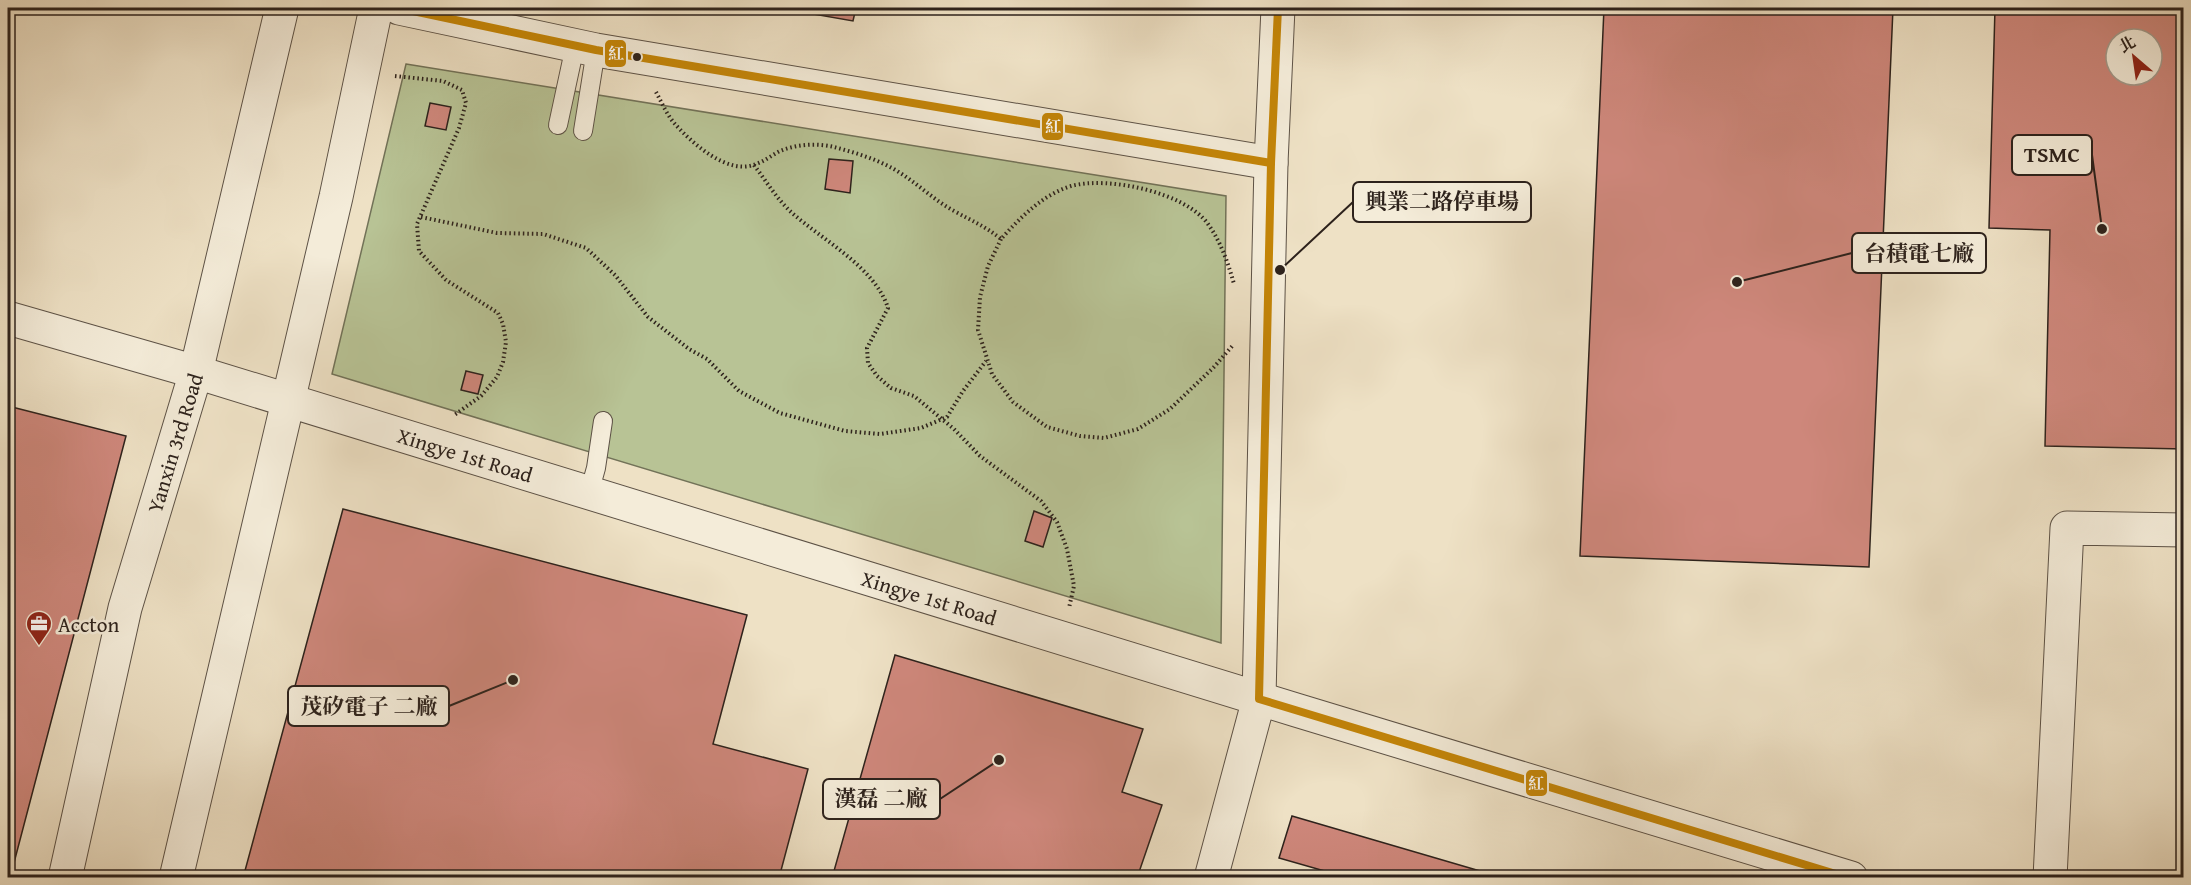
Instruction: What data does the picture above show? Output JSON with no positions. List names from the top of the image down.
{
  "streets": {
    "street": ["Yanxin 3rd Road", "Xingye 1st Road"]
  },
  "crossings": [
    ["Yanxin 3rd Road", "Xingye 1st Road"]
  ],
  "places": {
    "other": [
      "TSMC",
      "興業二路停車場",
      "台積電七廠",
      "茂矽電子 二廠",
      "漢磊 二廠"
    ],
    "office": ["Accton"]
  },
  "lines": ["transit line 紅"],
  "north": "top left"
}
